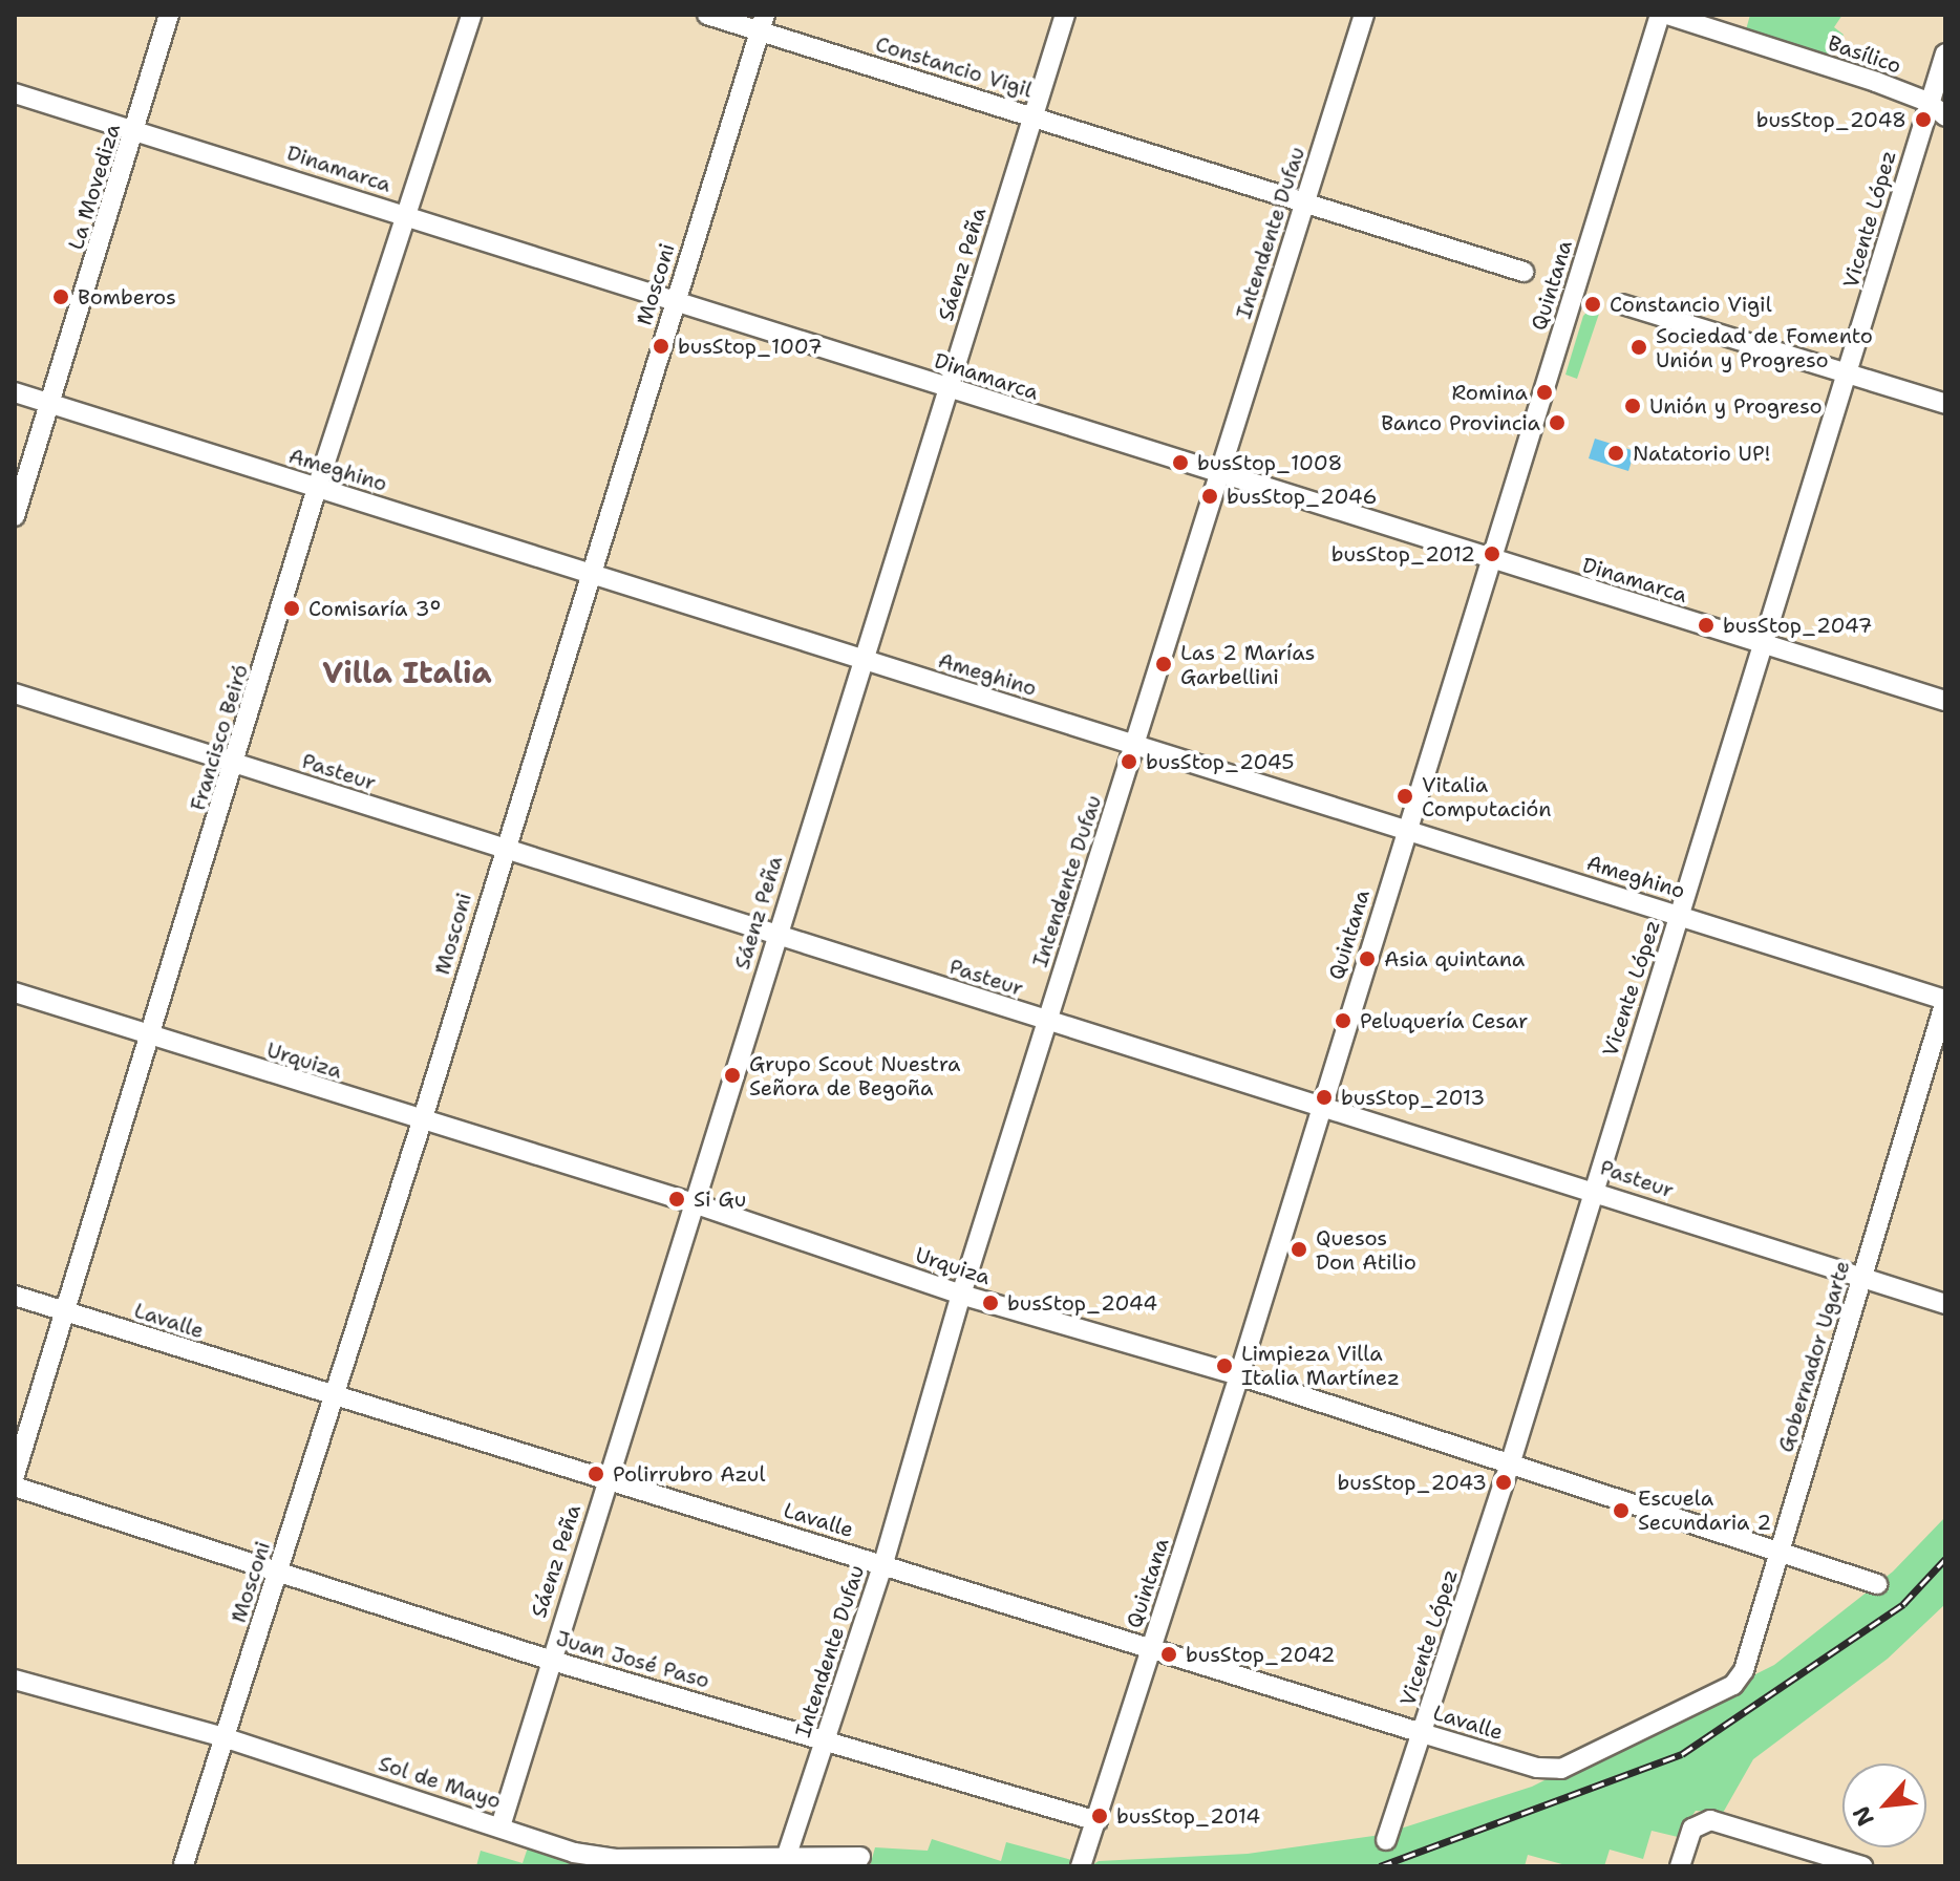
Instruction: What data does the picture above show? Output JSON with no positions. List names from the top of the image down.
{
  "streets": {
    "street": [
      "Basílico",
      "Constancio Vigil",
      "Dinamarca",
      "La Movediza",
      "Vicente López",
      "Intendente Dufau",
      "Sáenz Peña",
      "Mosconi",
      "Quintana",
      "Ameghino",
      "Francisco Beiró",
      "Pasteur",
      "Urquiza",
      "Lavalle",
      "Gobernador Ugarte",
      "Juan José Paso",
      "Sol de Mayo"
    ]
  },
  "crossings": [
    ["Basílico", "Vicente López"],
    ["Constancio Vigil", "Intendente Dufau"],
    ["Constancio Vigil", "Sáenz Peña"],
    ["Constancio Vigil", "Mosconi"],
    ["Dinamarca", "La Movediza"],
    ["Dinamarca", "Vicente López"],
    ["Dinamarca", "Intendente Dufau"],
    ["Dinamarca", "Sáenz Peña"],
    ["Dinamarca", "Mosconi"],
    ["Dinamarca", "Quintana"],
    ["Dinamarca", "Francisco Beiró"],
    ["La Movediza", "Ameghino"],
    ["Vicente López", "Ameghino"],
    ["Vicente López", "Pasteur"],
    ["Vicente López", "Urquiza"],
    ["Vicente López", "Lavalle"],
    ["Intendente Dufau", "Ameghino"],
    ["Intendente Dufau", "Pasteur"],
    ["Intendente Dufau", "Urquiza"],
    ["Intendente Dufau", "Lavalle"],
    ["Intendente Dufau", "Juan José Paso"],
    ["Intendente Dufau", "Sol de Mayo"],
    ["Sáenz Peña", "Ameghino"],
    ["Sáenz Peña", "Pasteur"],
    ["Sáenz Peña", "Urquiza"],
    ["Sáenz Peña", "Lavalle"],
    ["Sáenz Peña", "Juan José Paso"],
    ["Sáenz Peña", "Sol de Mayo"],
    ["Mosconi", "Ameghino"],
    ["Mosconi", "Pasteur"],
    ["Mosconi", "Urquiza"],
    ["Mosconi", "Lavalle"],
    ["Mosconi", "Juan José Paso"],
    ["Mosconi", "Sol de Mayo"],
    ["Quintana", "Ameghino"],
    ["Quintana", "Pasteur"],
    ["Quintana", "Urquiza"],
    ["Quintana", "Lavalle"],
    ["Quintana", "Juan José Paso"],
    ["Ameghino", "Francisco Beiró"],
    ["Ameghino", "Gobernador Ugarte"],
    ["Francisco Beiró", "Pasteur"],
    ["Francisco Beiró", "Urquiza"],
    ["Francisco Beiró", "Lavalle"],
    ["Pasteur", "Gobernador Ugarte"],
    ["Urquiza", "Gobernador Ugarte"],
    ["Lavalle", "Gobernador Ugarte"]
  ],
  "districts": ["Villa Italia"],
  "places": [
    "busStop_2048",
    "Bomberos",
    "Constancio Vigil",
    "busStop_1007",
    "Sociedad de Fomento Unión y Progreso",
    "Romina",
    "Unión y Progreso",
    "Banco Provincia",
    "Natatorio UP!",
    "busStop_1008",
    "busStop_2046",
    "busStop_2012",
    "Comisaría 3º",
    "busStop_2047",
    "Las 2 Marías Garbellini",
    "busStop_2045",
    "Vitalia Computación",
    "Asia quintana",
    "Peluquería Cesar",
    "Grupo Scout Nuestra Señora de Begoña",
    "busStop_2013",
    "Si Gu",
    "Quesos Don Atilio",
    "busStop_2044",
    "Limpieza Villa Italia Martínez",
    "Polirrubro Azul",
    "busStop_2043",
    "Escuela Secundaria 2",
    "busStop_2042",
    "busStop_2014"
  ],
  "north": "bottom left"
}
